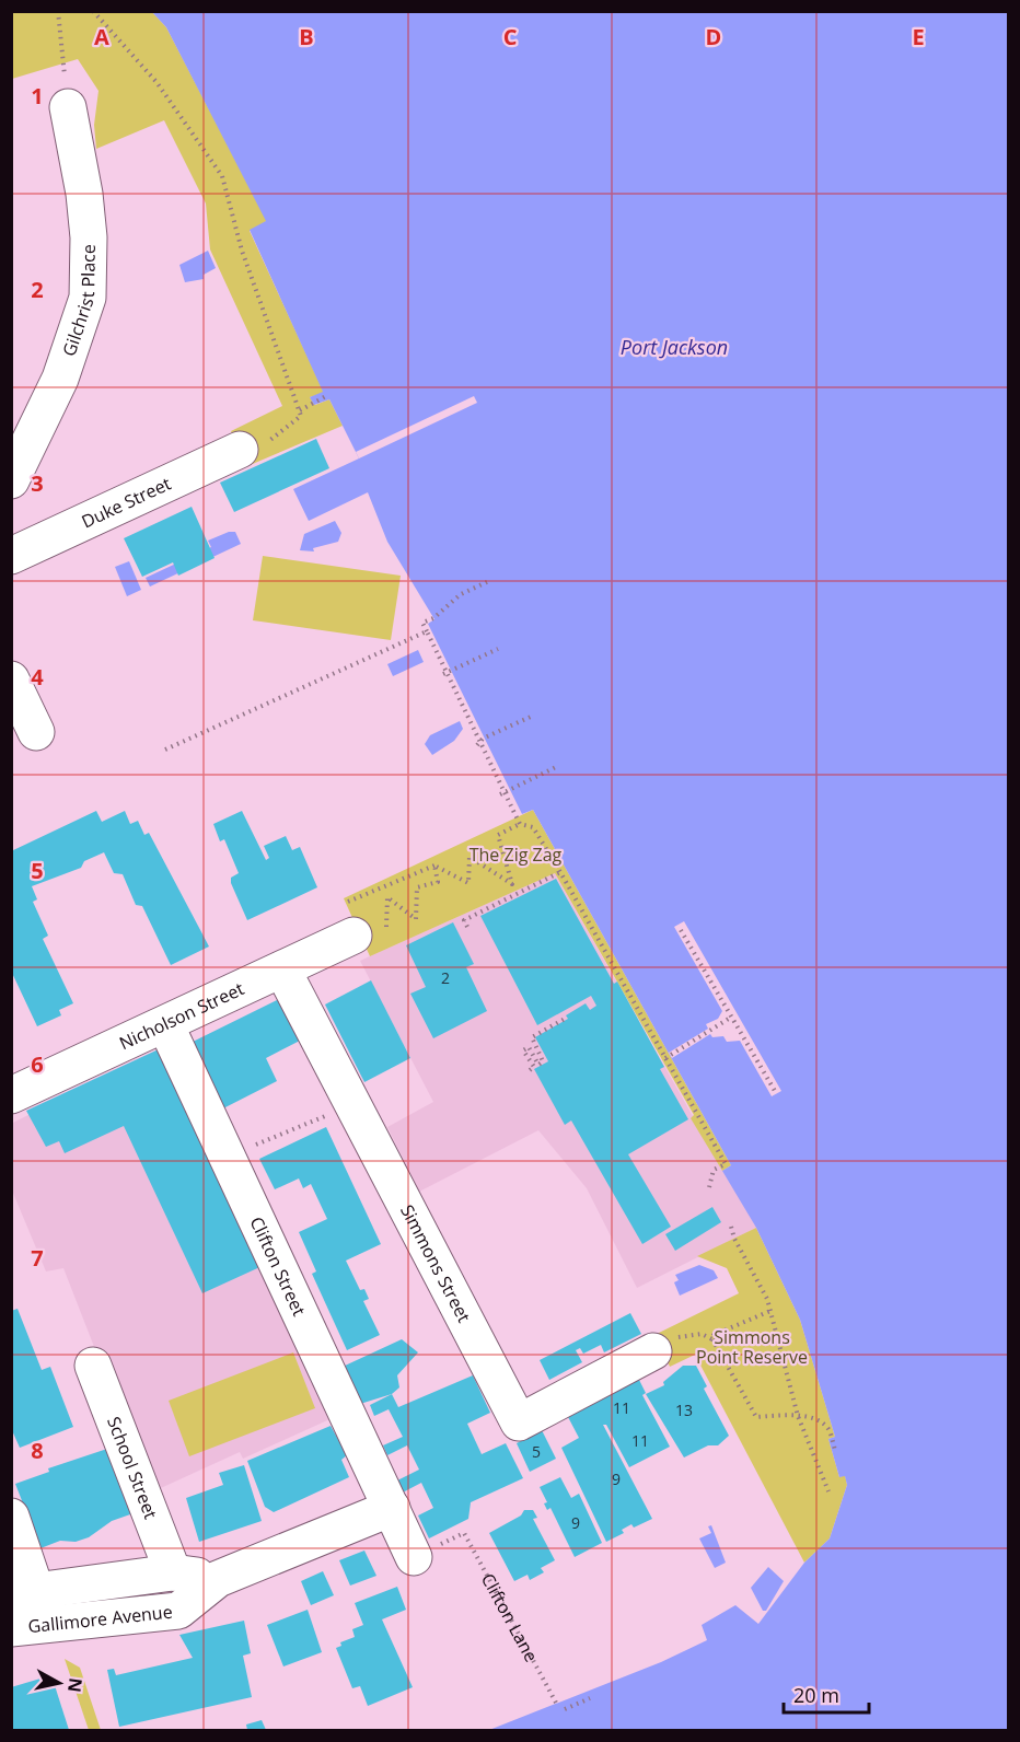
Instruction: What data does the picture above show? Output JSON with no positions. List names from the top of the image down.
{
  "streets": {
    "street": [
      "Gilchrist Place",
      "Duke Street",
      "Nicholson Street",
      "Simmons Street",
      "Clifton Street",
      "School Street",
      "Gallimore Avenue"
    ],
    "path": ["Clifton Lane"]
  },
  "crossings": [
    ["Nicholson Street", "Simmons Street"],
    ["Nicholson Street", "Clifton Street"],
    ["Clifton Street", "Gallimore Avenue"],
    ["School Street", "Gallimore Avenue"]
  ],
  "water": ["Port Jackson"],
  "parks": ["The Zig Zag", "Simmons Point Reserve"],
  "house_numbers": [
    "2",
    "11",
    "13",
    "11",
    "5",
    "9",
    "9"
  ],
  "scale_bar": "20 m",
  "north": "right",
  "grid": {
    "columns": [
      "A",
      "B",
      "C",
      "D",
      "E"
    ],
    "rows": [
      "1",
      "2",
      "3",
      "4",
      "5",
      "6",
      "7",
      "8"
    ]
  }
}
